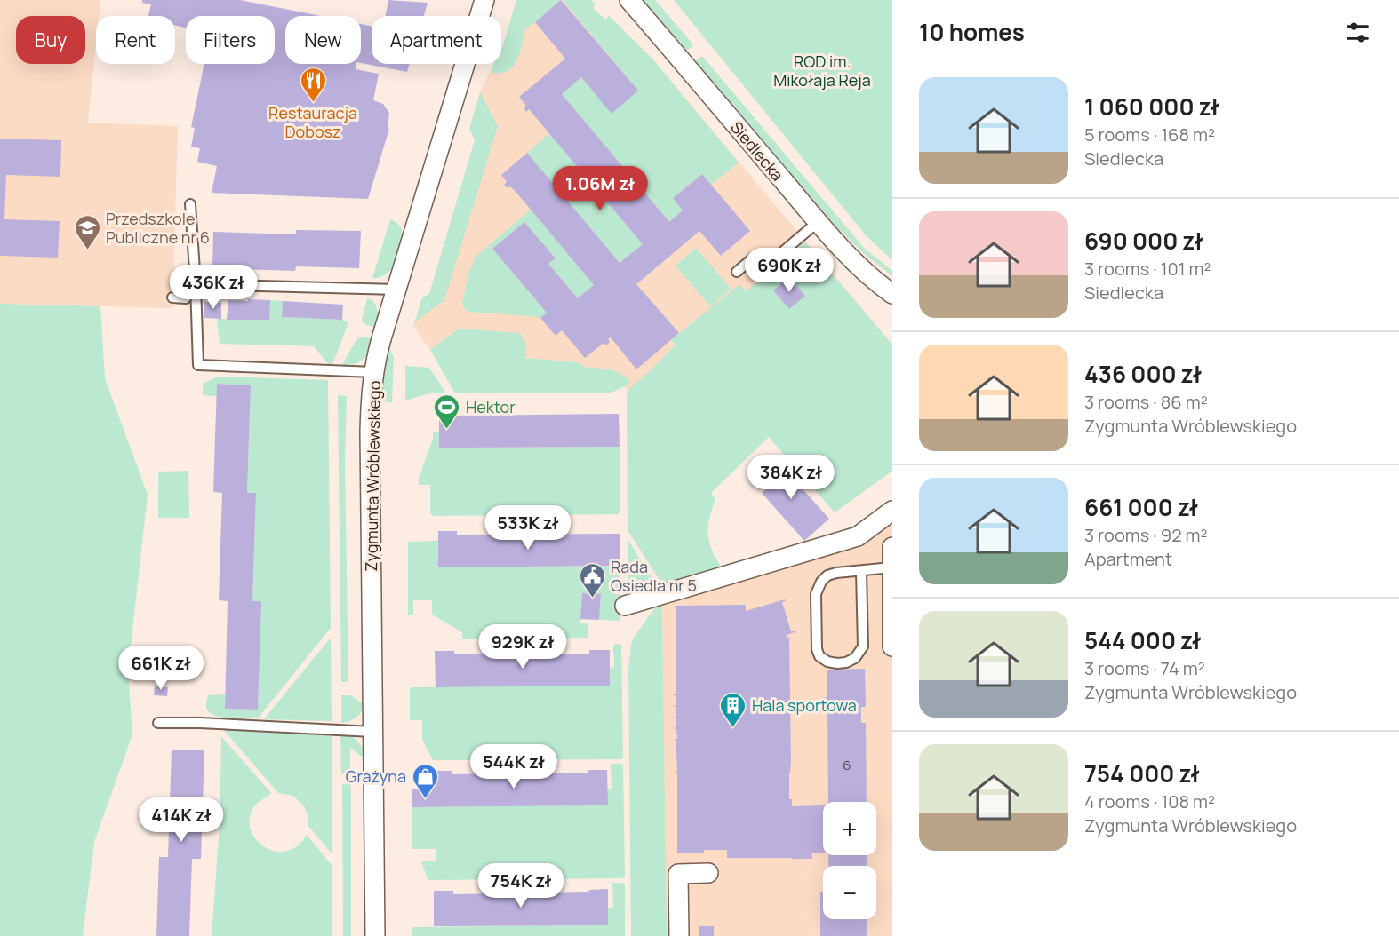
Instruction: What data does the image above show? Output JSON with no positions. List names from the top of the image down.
{
  "streets": {
    "street": ["Siedlecka", "Zygmunta Wróblewskiego"]
  },
  "parks": ["ROD im. Mikołaja Reja"],
  "places": {
    "restaurant": ["Restauracja Dobosz"],
    "school or university": ["Przedszkole Publiczne nr 6"],
    "sports": ["Hektor"],
    "public building": ["Rada Osiedla nr 5"],
    "building": ["Hala sportowa"],
    "shop": ["Grażyna"]
  },
  "house_numbers": ["6"],
  "page": {
    "heading": "10 homes",
    "chip": [
      "Buy",
      "Rent",
      "Filters",
      "New",
      "Apartment"
    ],
    "list": [
      {
        "name": "1 060 000 zł",
        "note": "5 rooms · 168 m² · Siedlecka"
      },
      {
        "name": "690 000 zł",
        "note": "3 rooms · 101 m² · Siedlecka"
      },
      {
        "name": "436 000 zł",
        "note": "3 rooms · 86 m² · Zygmunta Wróblewskiego"
      },
      {
        "name": "661 000 zł",
        "note": "3 rooms · 92 m² · Apartment"
      },
      {
        "name": "544 000 zł",
        "note": "3 rooms · 74 m² · Zygmunta Wróblewskiego"
      },
      {
        "name": "754 000 zł",
        "note": "4 rooms · 108 m² · Zygmunta Wróblewskiego"
      }
    ],
    "price": [
      "1.06M zł",
      "690K zł",
      "436K zł",
      "384K zł",
      "533K zł",
      "929K zł",
      "661K zł",
      "544K zł",
      "414K zł",
      "754K zł"
    ],
    "map_buttons": ["+", "−"]
  }
}
